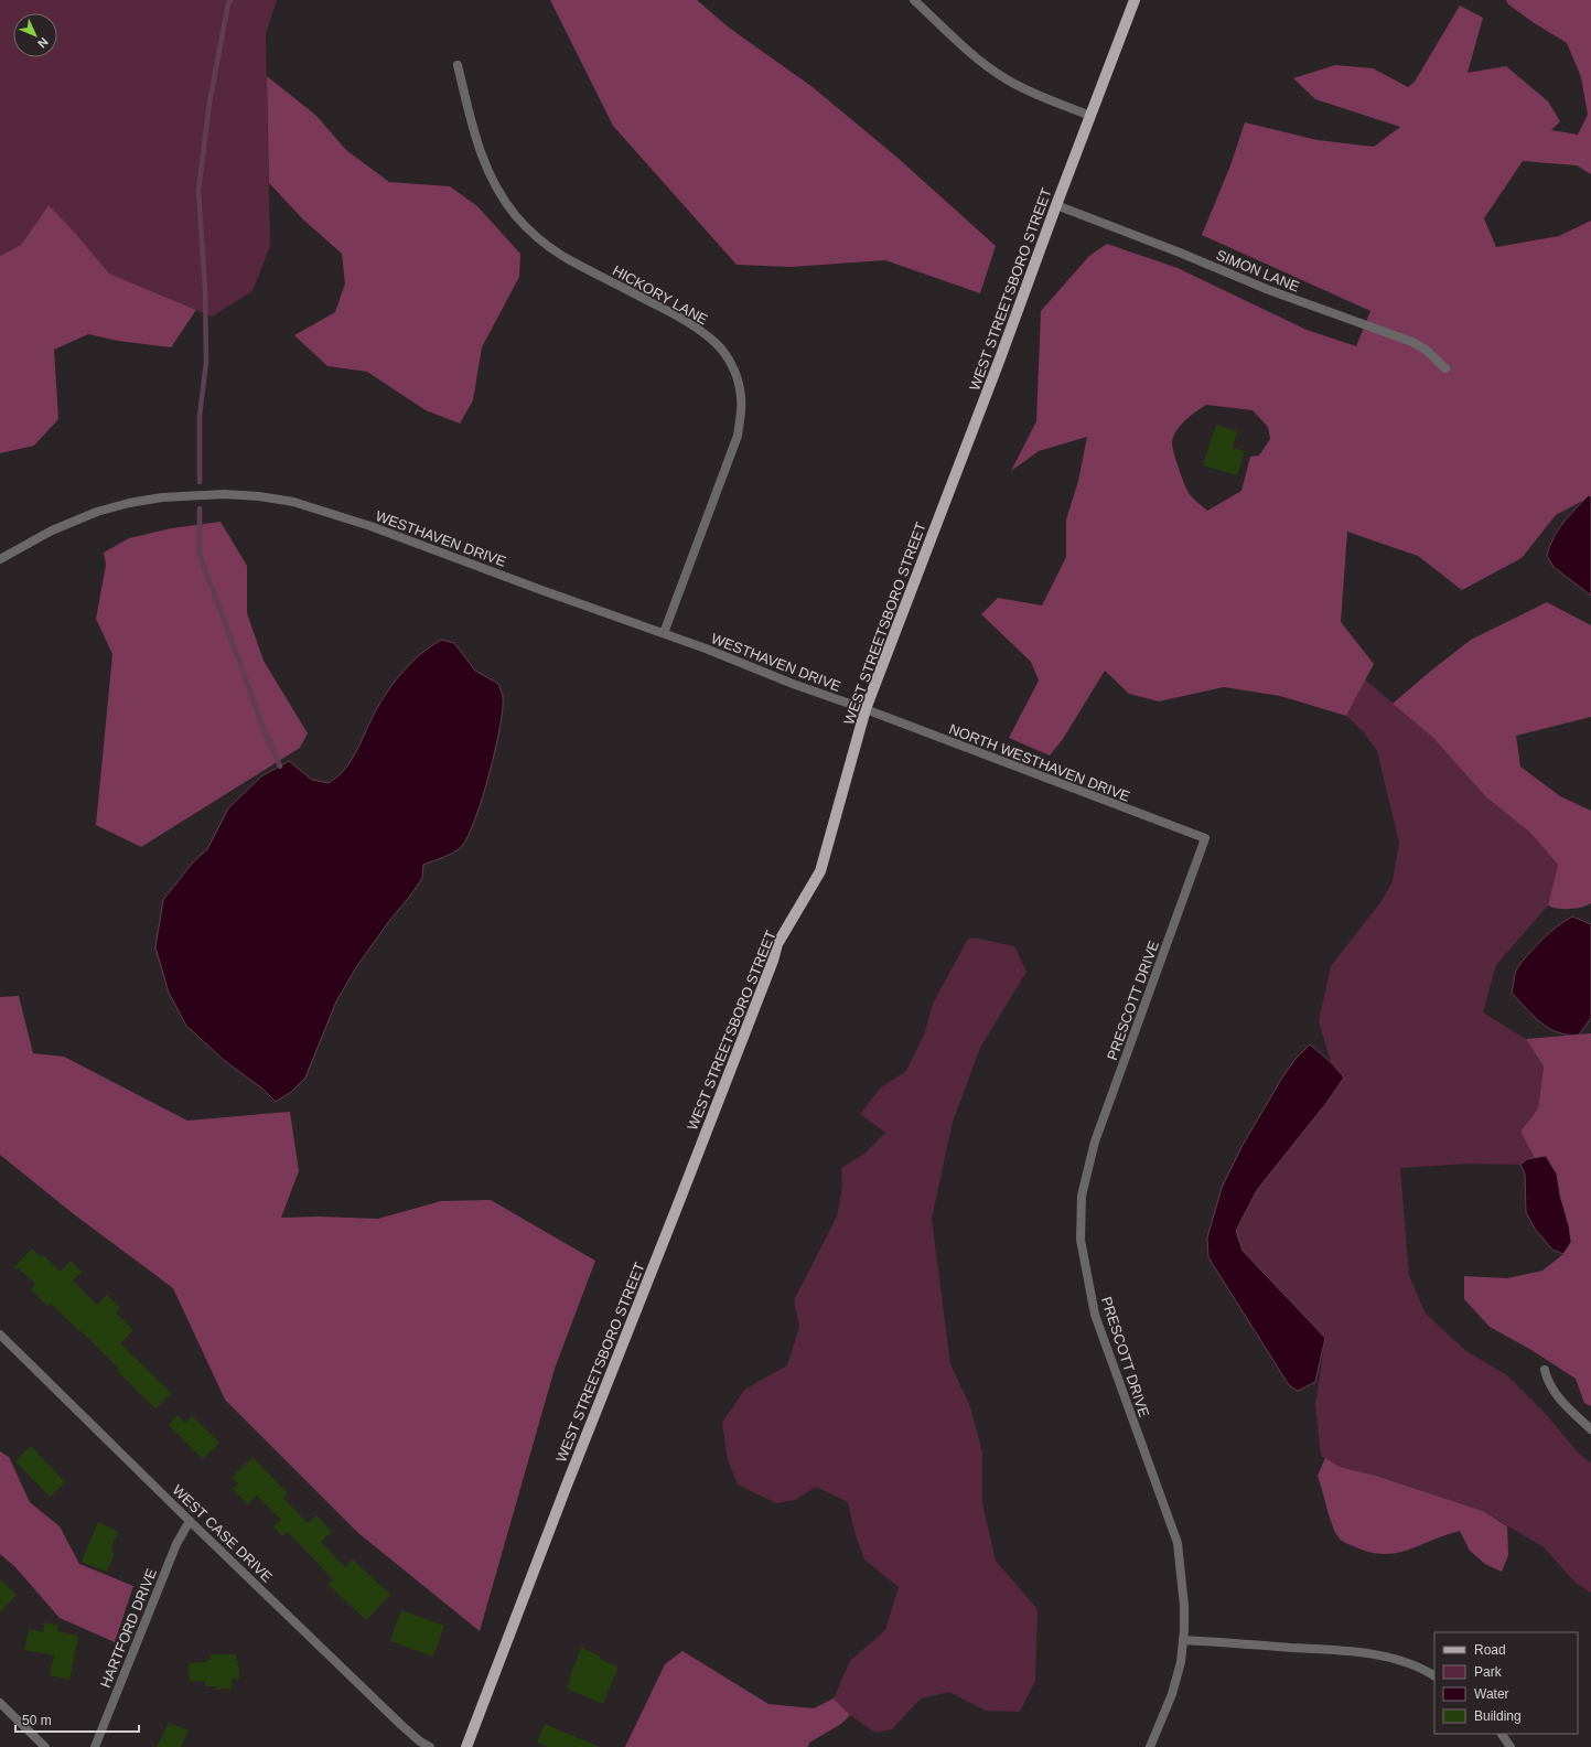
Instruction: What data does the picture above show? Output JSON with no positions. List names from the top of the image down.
{
  "streets": {
    "main road": ["WEST STREETSBORO STREET"],
    "street": [
      "SIMON LANE",
      "HICKORY LANE",
      "WESTHAVEN DRIVE",
      "NORTH WESTHAVEN DRIVE",
      "PRESCOTT DRIVE",
      "WEST CASE DRIVE",
      "HARTFORD DRIVE"
    ]
  },
  "crossings": [
    ["SIMON LANE", "WEST STREETSBORO STREET"],
    ["WEST STREETSBORO STREET", "WESTHAVEN DRIVE"],
    ["WEST STREETSBORO STREET", "NORTH WESTHAVEN DRIVE"],
    ["HICKORY LANE", "WESTHAVEN DRIVE"],
    ["WESTHAVEN DRIVE", "NORTH WESTHAVEN DRIVE"],
    ["NORTH WESTHAVEN DRIVE", "PRESCOTT DRIVE"],
    ["WEST CASE DRIVE", "HARTFORD DRIVE"]
  ],
  "legend": [
    "Road",
    "Park",
    "Water",
    "Building"
  ],
  "scale_bar": "50 m",
  "north": "bottom right"
}
